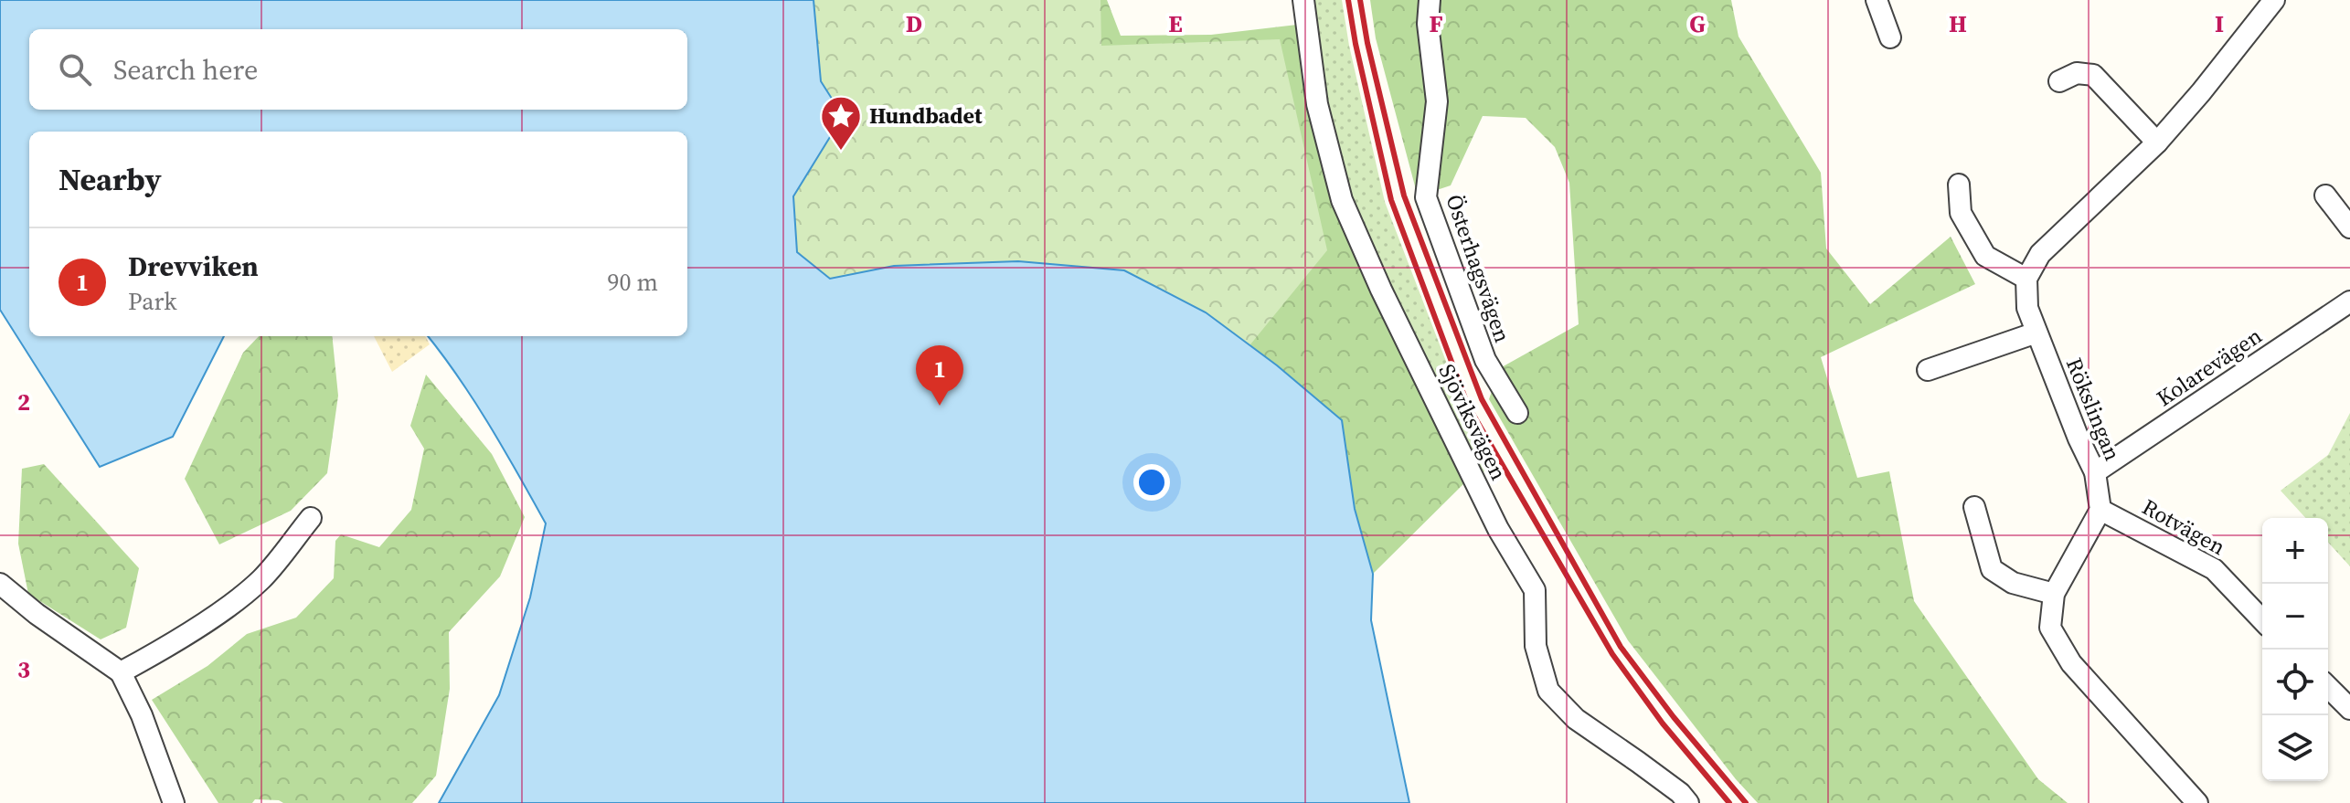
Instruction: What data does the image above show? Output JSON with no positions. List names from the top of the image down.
{
  "streets": {
    "street": [
      "Österhagsvägen",
      "Kolarevägen",
      "Rökslingan",
      "Sjöviksvägen",
      "Rotvägen"
    ]
  },
  "crossings": [
    ["Kolarevägen", "Rökslingan"],
    ["Rökslingan", "Rotvägen"]
  ],
  "places": {
    "place": ["Hundbadet"]
  },
  "page": {
    "search": "Search here",
    "heading": "Nearby",
    "list": [
      {
        "mark": "1",
        "name": "Drevviken",
        "note": "Park",
        "value": "90 m"
      }
    ],
    "pins": "1",
    "map_buttons": ["+", "−"]
  },
  "grid": {
    "columns": [
      "D",
      "E",
      "F",
      "G",
      "H",
      "I"
    ],
    "rows": ["2", "3"]
  }
}
